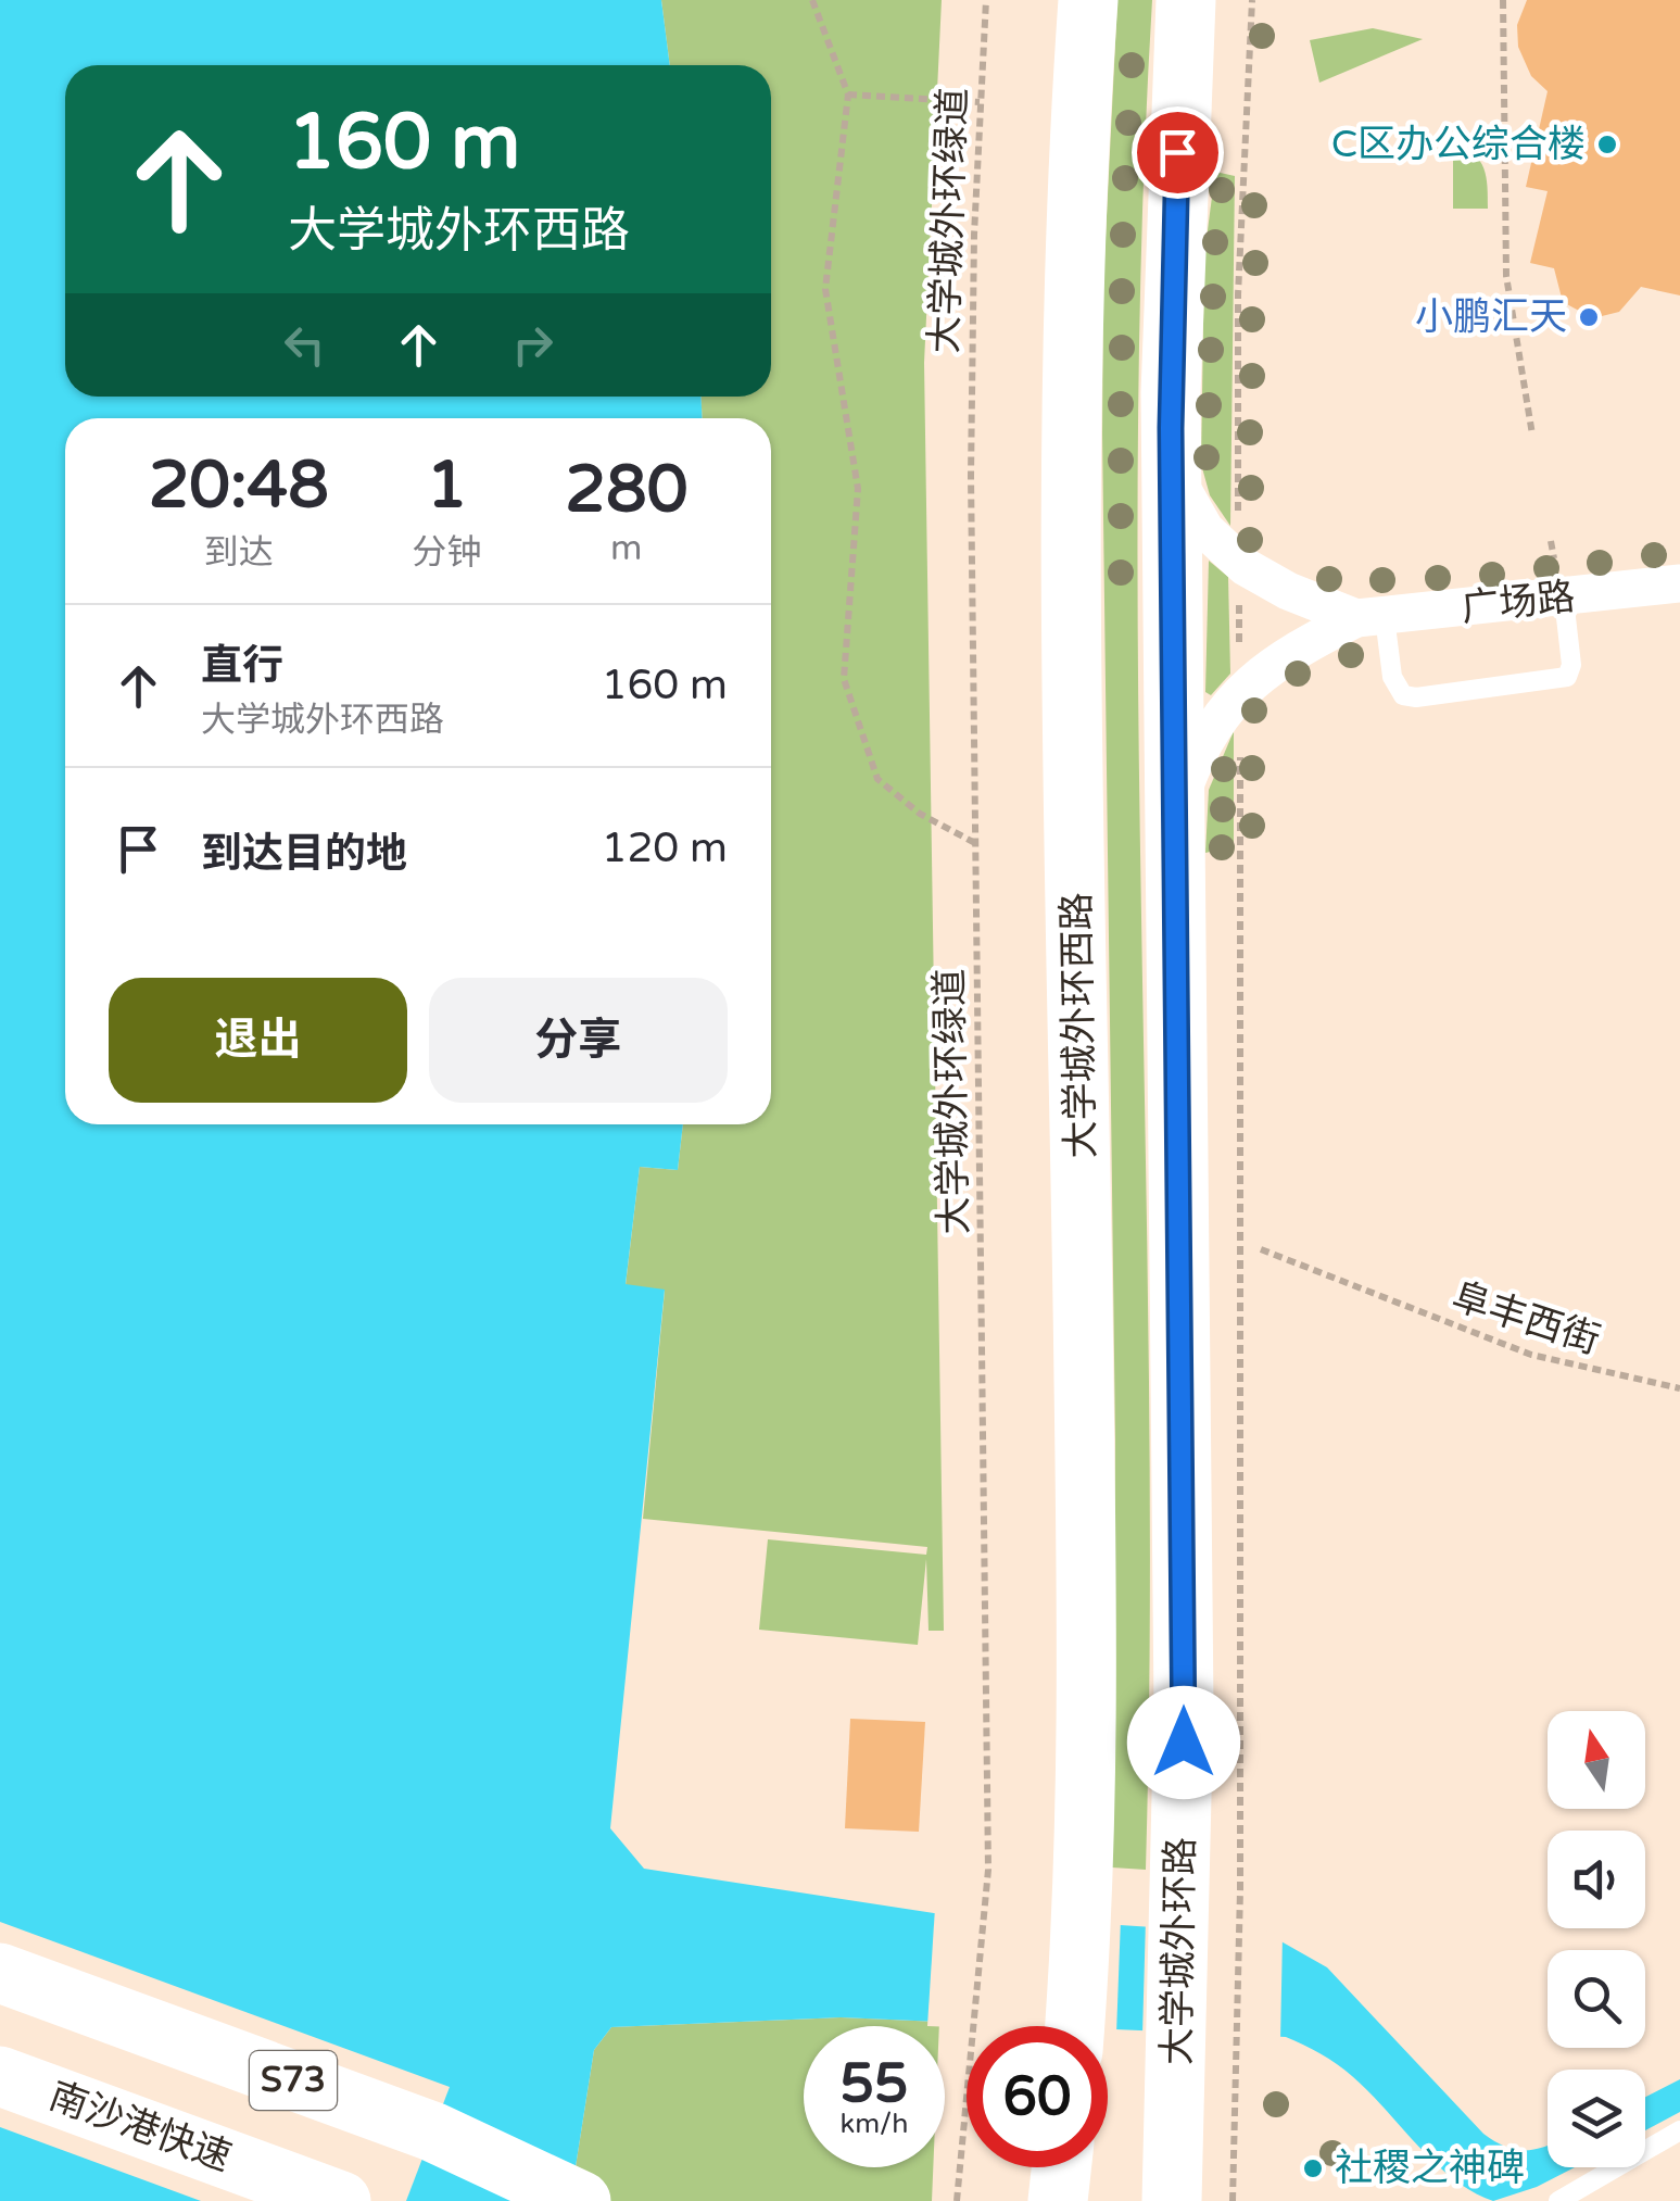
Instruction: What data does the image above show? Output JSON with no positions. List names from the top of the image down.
{
  "streets": {
    "main road": [
      "大学城外环西路",
      "大学城外环路",
      "S73",
      "南沙港快速"
    ],
    "street": ["广场路"],
    "path": ["大学城外环绿道", "阜丰西街"]
  },
  "crossings": [
    ["广场路", "大学城外环路"]
  ],
  "places": ["C区办公综合楼", "小鹏汇天", "社稷之神碑"],
  "north": "top",
  "page": {
    "turn": ["160 m", "大学城外环西路"],
    "eta": [
      "20:48",
      "到达",
      "1",
      "分钟",
      "280",
      "m"
    ],
    "list": [
      {
        "name": "直行",
        "note": "大学城外环西路",
        "value": "160 m"
      },
      {
        "name": "到达目的地",
        "value": "120 m"
      }
    ],
    "buttons": ["退出", "分享"],
    "speed": "55 km/h",
    "limit": "60"
  }
}
